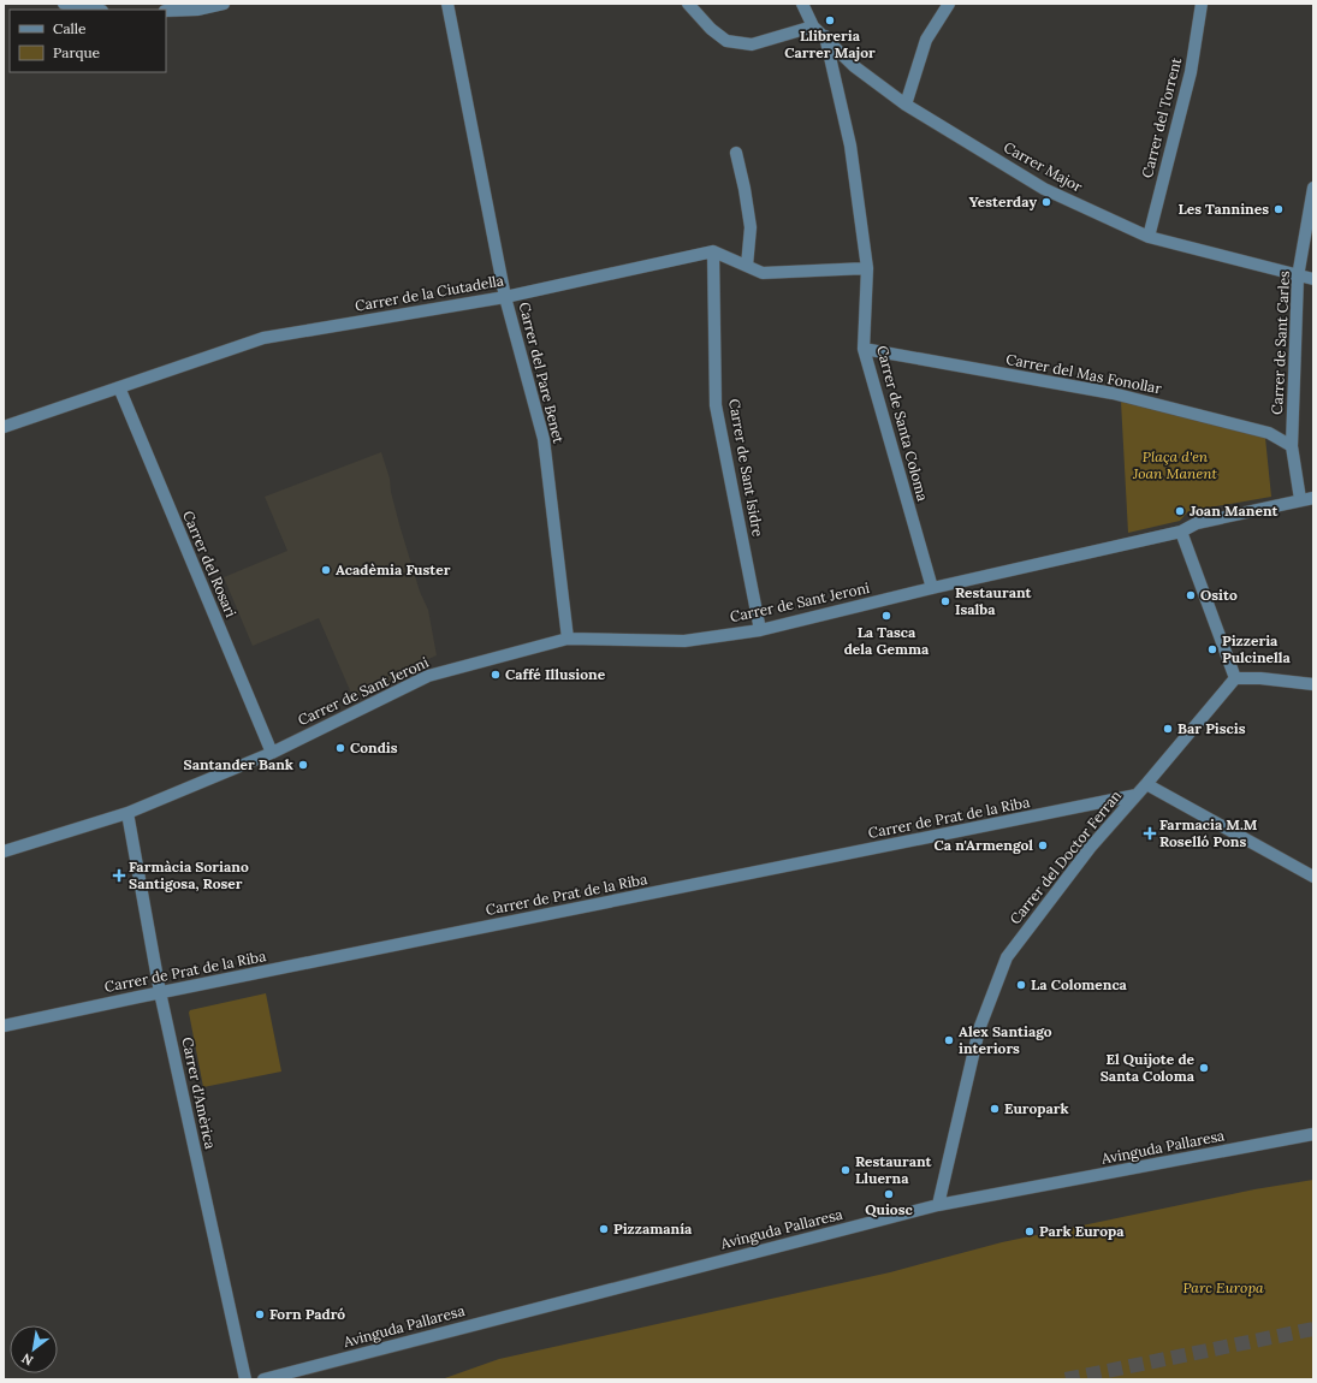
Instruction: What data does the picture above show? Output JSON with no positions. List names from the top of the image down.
{
  "streets": {
    "street": [
      "Carrer del Torrent",
      "Carrer Major",
      "Carrer de la Ciutadella",
      "Carrer de Sant Carles",
      "Carrer del Pare Benet",
      "Carrer del Mas Fonollar",
      "Carrer de Santa Coloma",
      "Carrer de Sant Isidre",
      "Carrer del Rosari",
      "Carrer de Sant Jeroni",
      "Carrer de Prat de la Riba",
      "Carrer del Doctor Ferran",
      "Carrer d'Amèrica",
      "Avinguda Pallaresa"
    ]
  },
  "crossings": [
    ["Carrer del Torrent", "Carrer Major"],
    ["Carrer Major", "Carrer de Sant Carles"],
    ["Carrer Major", "Carrer de Santa Coloma"],
    ["Carrer de la Ciutadella", "Carrer del Pare Benet"],
    ["Carrer de la Ciutadella", "Carrer de Sant Isidre"],
    ["Carrer de la Ciutadella", "Carrer del Rosari"],
    ["Carrer de Sant Carles", "Carrer del Mas Fonollar"],
    ["Carrer de Sant Carles", "Carrer de Sant Jeroni"],
    ["Carrer del Pare Benet", "Carrer de Sant Jeroni"],
    ["Carrer del Mas Fonollar", "Carrer de Santa Coloma"],
    ["Carrer de Santa Coloma", "Carrer de Sant Jeroni"],
    ["Carrer de Sant Isidre", "Carrer de Sant Jeroni"],
    ["Carrer del Rosari", "Carrer de Sant Jeroni"],
    ["Carrer de Sant Jeroni", "Carrer d'Amèrica"],
    ["Carrer de Prat de la Riba", "Carrer del Doctor Ferran"],
    ["Carrer de Prat de la Riba", "Carrer d'Amèrica"],
    ["Carrer del Doctor Ferran", "Avinguda Pallaresa"]
  ],
  "parks": ["Plaça d'en Joan Manent", "Parc Europa"],
  "places": {
    "other": [
      "Llibreria Carrer Major",
      "Yesterday",
      "Les Tannines",
      "Joan Manent",
      "Acadèmia Fuster",
      "Osito",
      "Restaurant Isalba",
      "La Tasca dela Gemma",
      "Pizzeria Pulcinella",
      "Caffé Illusione",
      "Bar Piscis",
      "Condis",
      "Santander Bank",
      "Ca n'Armengol",
      "La Colomenca",
      "Alex Santiago interiors",
      "El Quijote de Santa Coloma",
      "Europark",
      "Restaurant Lluerna",
      "Quiosc",
      "Pizzamanía",
      "Park Europa",
      "Forn Padró"
    ],
    "health": ["Farmacia M.M Roselló Pons", "Farmàcia Soriano Santigosa, Roser"]
  },
  "legend": ["Calle", "Parque"],
  "north": "bottom left"
}
